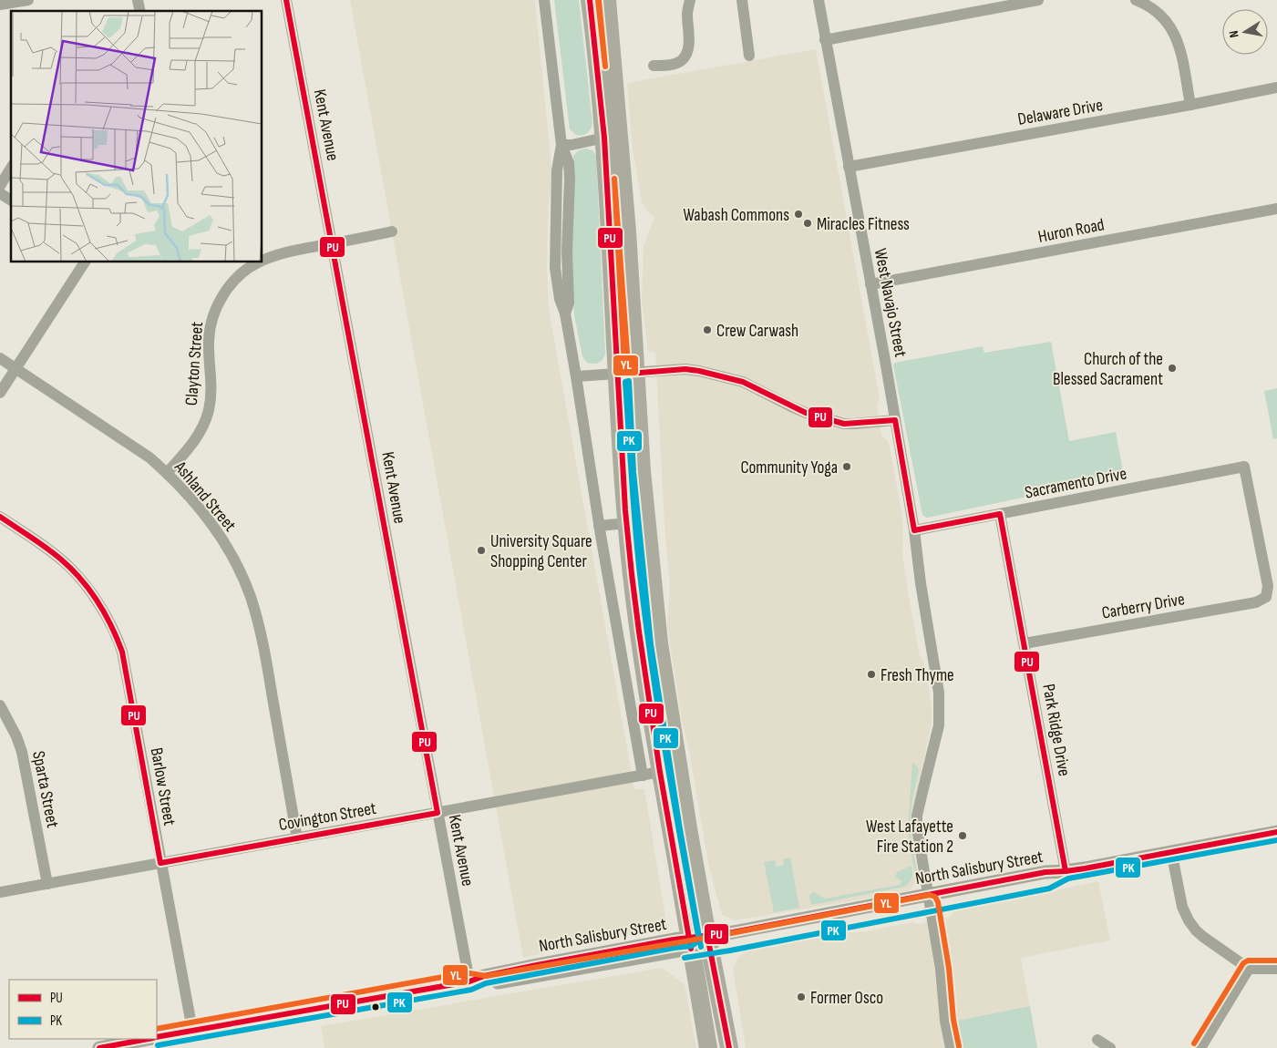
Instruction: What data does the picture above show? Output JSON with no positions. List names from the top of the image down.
{
  "streets": {
    "street": [
      "Delaware Drive",
      "Kent Avenue",
      "Huron Road",
      "West Navajo Street",
      "Clayton Street",
      "Sacramento Drive",
      "Ashland Street",
      "Carberry Drive",
      "Park Ridge Drive",
      "Barlow Street",
      "Sparta Street",
      "Covington Street",
      "North Salisbury Street"
    ]
  },
  "crossings": [
    ["Delaware Drive", "West Navajo Street"],
    ["Kent Avenue", "Clayton Street"],
    ["Kent Avenue", "Covington Street"],
    ["Kent Avenue", "North Salisbury Street"],
    ["Huron Road", "West Navajo Street"],
    ["West Navajo Street", "Sacramento Drive"],
    ["West Navajo Street", "North Salisbury Street"],
    ["Clayton Street", "Ashland Street"],
    ["Sacramento Drive", "Carberry Drive"],
    ["Sacramento Drive", "Park Ridge Drive"],
    ["Ashland Street", "Covington Street"],
    ["Carberry Drive", "Park Ridge Drive"],
    ["Park Ridge Drive", "North Salisbury Street"],
    ["Barlow Street", "Covington Street"],
    ["Barlow Street", "North Salisbury Street"],
    ["Sparta Street", "Covington Street"]
  ],
  "places": [
    "Wabash Commons",
    "Miracles Fitness",
    "Crew Carwash",
    "Church of the Blessed Sacrament",
    "Community Yoga",
    "University Square Shopping Center",
    "Fresh Thyme",
    "West Lafayette Fire Station 2",
    "Former Osco"
  ],
  "lines": ["transit line PU", "transit line YL", "transit line PK"],
  "legend": ["PU", "PK"],
  "north": "left"
}
